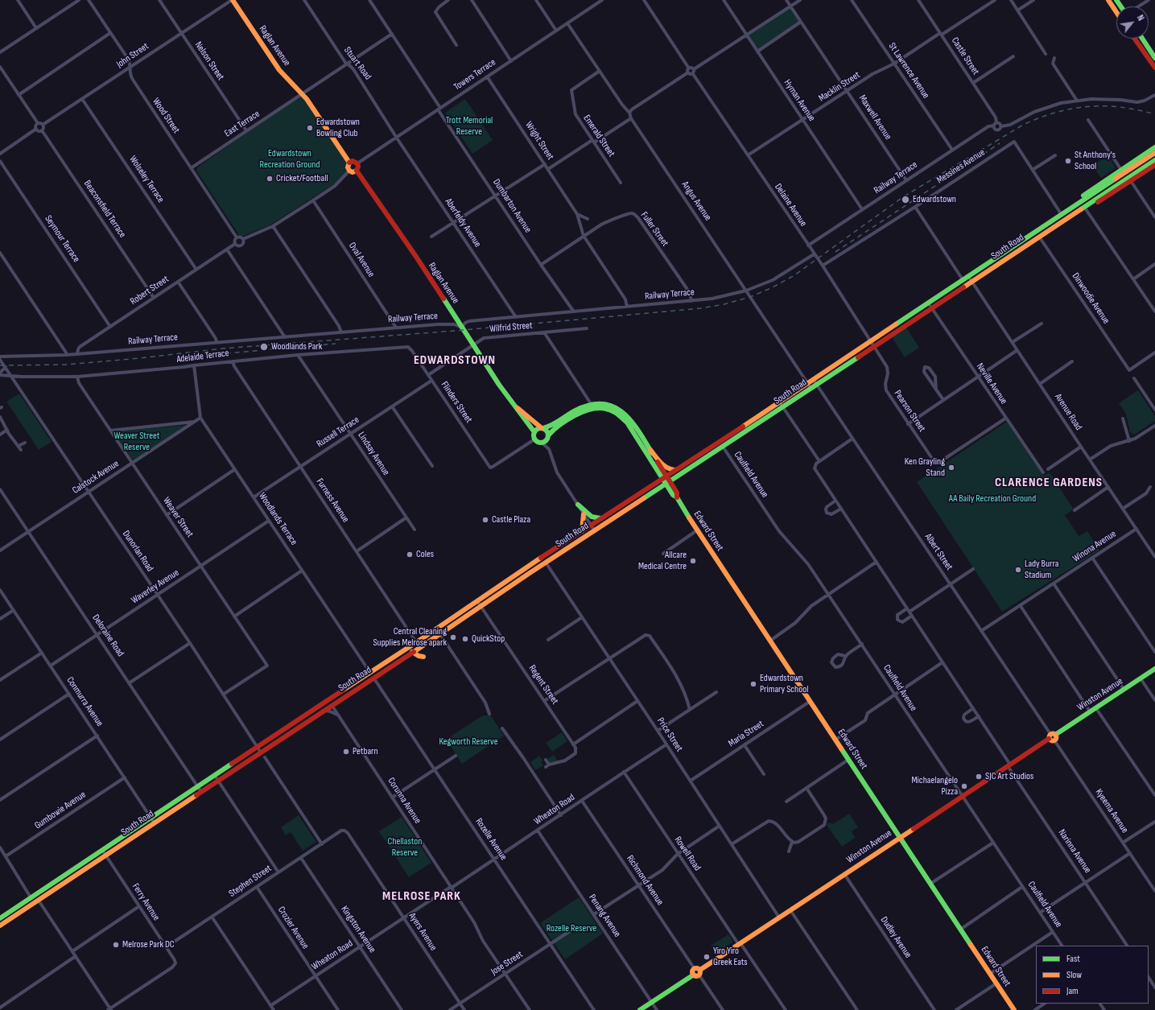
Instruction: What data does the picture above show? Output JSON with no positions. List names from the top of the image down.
{
  "streets": {
    "main road": [
      "Raglan Avenue",
      "South Road",
      "Edward Street",
      "Winston Avenue"
    ],
    "street": [
      "John Street",
      "Castle Street",
      "Nelson Street",
      "Stuart Road",
      "St Lawrence Avenue",
      "Towers Terrace",
      "Macklin Street",
      "Hyman Avenue",
      "Wood Street",
      "Maxwell Avenue",
      "East Terrace",
      "Emerald Street",
      "Wright Street",
      "Messines Avenue",
      "Railway Terrace",
      "Wolseley Terrace",
      "Angus Avenue",
      "Delaine Avenue",
      "Dumbarton Avenue",
      "Beaconsfield Terrace",
      "Aberfeldy Avenue",
      "Fuller Street",
      "Seymour Terrace",
      "Oval Avenue",
      "Robert Street",
      "Dinwoodie Avenue",
      "Wilfrid Street",
      "Adelaide Terrace",
      "Neville Avenue",
      "Flinders Street",
      "Pearson Street",
      "Avenue Road",
      "Russell Terrace",
      "Lindsay Avenue",
      "Caulfield Avenue",
      "Calstock Avenue",
      "Furness Avenue",
      "Weaver Street",
      "Woodlands Terrace",
      "Winona Avenue",
      "Dunorlan Road",
      "Albert Street",
      "Waverley Avenue",
      "Deloraine Road",
      "Regent Street",
      "Conmurra Avenue",
      "Maria Street",
      "Price Street",
      "Corunna Avenue",
      "Wheaton Road",
      "Gumbowie Avenue",
      "Kyeema Avenue",
      "Rozelle Avenue",
      "Narinna Avenue",
      "Rowell Road",
      "Richmond Avenue",
      "Stephen Street",
      "Ferry Avenue",
      "Penang Avenue",
      "Crozier Avenue",
      "Kingston Avenue",
      "Ayers Avenue",
      "Dudley Avenue",
      "Jose Street"
    ]
  },
  "crossings": [
    ["Raglan Avenue", "John Street"],
    ["Raglan Avenue", "Towers Terrace"],
    ["Raglan Avenue", "East Terrace"],
    ["Raglan Avenue", "Railway Terrace"],
    ["Raglan Avenue", "Wilfrid Street"],
    ["Raglan Avenue", "Flinders Street"],
    ["John Street", "Nelson Street"],
    ["John Street", "Wood Street"],
    ["John Street", "Wolseley Terrace"],
    ["John Street", "Beaconsfield Terrace"],
    ["Castle Street", "Macklin Street"],
    ["Castle Street", "Railway Terrace"],
    ["Nelson Street", "East Terrace"],
    ["Stuart Road", "Towers Terrace"],
    ["Stuart Road", "East Terrace"],
    ["Stuart Road", "Aberfeldy Avenue"],
    ["St Lawrence Avenue", "Macklin Street"],
    ["St Lawrence Avenue", "Railway Terrace"],
    ["Towers Terrace", "Wright Street"],
    ["Towers Terrace", "Angus Avenue"],
    ["Towers Terrace", "Dumbarton Avenue"],
    ["Towers Terrace", "Aberfeldy Avenue"],
    ["Macklin Street", "Hyman Avenue"],
    ["Macklin Street", "Maxwell Avenue"],
    ["Macklin Street", "Delaine Avenue"],
    ["Hyman Avenue", "Railway Terrace"],
    ["Wood Street", "East Terrace"],
    ["Wood Street", "Robert Street"],
    ["Maxwell Avenue", "Railway Terrace"],
    ["East Terrace", "Dumbarton Avenue"],
    ["Emerald Street", "Angus Avenue"],
    ["Wright Street", "Railway Terrace"],
    ["Wright Street", "Fuller Street"],
    ["Messines Avenue", "Delaine Avenue"],
    ["Railway Terrace", "Angus Avenue"],
    ["Railway Terrace", "Delaine Avenue"],
    ["Railway Terrace", "Dumbarton Avenue"],
    ["Railway Terrace", "Aberfeldy Avenue"],
    ["Railway Terrace", "Fuller Street"],
    ["Railway Terrace", "Oval Avenue"],
    ["Railway Terrace", "Robert Street"],
    ["Wolseley Terrace", "Robert Street"],
    ["Angus Avenue", "South Road"],
    ["Delaine Avenue", "South Road"],
    ["Delaine Avenue", "Pearson Street"],
    ["Beaconsfield Terrace", "Robert Street"],
    ["Seymour Terrace", "Robert Street"],
    ["South Road", "Dinwoodie Avenue"],
    ["South Road", "Neville Avenue"],
    ["South Road", "Pearson Street"],
    ["South Road", "Avenue Road"],
    ["South Road", "Caulfield Avenue"],
    ["South Road", "Furness Avenue"],
    ["South Road", "Woodlands Terrace"],
    ["South Road", "Edward Street"],
    ["South Road", "Dunorlan Road"],
    ["South Road", "Albert Street"],
    ["South Road", "Deloraine Road"],
    ["South Road", "Regent Street"],
    ["South Road", "Conmurra Avenue"],
    ["South Road", "Price Street"],
    ["South Road", "Corunna Avenue"],
    ["South Road", "Rozelle Avenue"],
    ["South Road", "Ferry Avenue"],
    ["Wilfrid Street", "Flinders Street"],
    ["Adelaide Terrace", "Flinders Street"],
    ["Adelaide Terrace", "Lindsay Avenue"],
    ["Adelaide Terrace", "Furness Avenue"],
    ["Adelaide Terrace", "Weaver Street"],
    ["Adelaide Terrace", "Woodlands Terrace"],
    ["Adelaide Terrace", "Dunorlan Road"],
    ["Neville Avenue", "Pearson Street"],
    ["Flinders Street", "Russell Terrace"],
    ["Avenue Road", "Winona Avenue"],
    ["Russell Terrace", "Lindsay Avenue"],
    ["Russell Terrace", "Furness Avenue"],
    ["Russell Terrace", "Woodlands Terrace"],
    ["Caulfield Avenue", "Winston Avenue"],
    ["Calstock Avenue", "Weaver Street"],
    ["Calstock Avenue", "Woodlands Terrace"],
    ["Calstock Avenue", "Dunorlan Road"],
    ["Calstock Avenue", "Deloraine Road"],
    ["Weaver Street", "Dunorlan Road"],
    ["Weaver Street", "Waverley Avenue"],
    ["Woodlands Terrace", "Waverley Avenue"],
    ["Edward Street", "Winston Avenue"],
    ["Edward Street", "Maria Street"],
    ["Winona Avenue", "Albert Street"],
    ["Dunorlan Road", "Waverley Avenue"],
    ["Albert Street", "Winston Avenue"],
    ["Waverley Avenue", "Deloraine Road"],
    ["Waverley Avenue", "Conmurra Avenue"],
    ["Winston Avenue", "Price Street"],
    ["Winston Avenue", "Narinna Avenue"],
    ["Winston Avenue", "Rowell Road"],
    ["Winston Avenue", "Richmond Avenue"],
    ["Winston Avenue", "Dudley Avenue"],
    ["Conmurra Avenue", "Gumbowie Avenue"],
    ["Maria Street", "Price Street"],
    ["Price Street", "Wheaton Road"],
    ["Corunna Avenue", "Wheaton Road"],
    ["Corunna Avenue", "Jose Street"],
    ["Wheaton Road", "Rozelle Avenue"],
    ["Wheaton Road", "Rowell Road"],
    ["Wheaton Road", "Richmond Avenue"],
    ["Wheaton Road", "Penang Avenue"],
    ["Wheaton Road", "Crozier Avenue"],
    ["Wheaton Road", "Kingston Avenue"],
    ["Wheaton Road", "Ayers Avenue"],
    ["Rozelle Avenue", "Jose Street"],
    ["Stephen Street", "Ferry Avenue"],
    ["Stephen Street", "Crozier Avenue"],
    ["Stephen Street", "Kingston Avenue"],
    ["Stephen Street", "Ayers Avenue"],
    ["Ayers Avenue", "Jose Street"]
  ],
  "districts": ["EDWARDSTOWN", "CLARENCE GARDENS", "MELROSE PARK"],
  "parks": [
    "Trott Memorial Reserve",
    "Edwardstown Recreation Ground",
    "Weaver Street Reserve",
    "AA Baily Recreation Ground",
    "Kegworth Reserve",
    "Chellaston Reserve",
    "Rozelle Reserve"
  ],
  "places": [
    "Edwardstown Bowling Club",
    "St Anthony's School",
    "Cricket/Football",
    "Edwardstown",
    "Woodlands Park",
    "Ken Grayling Stand",
    "Castle Plaza",
    "Coles",
    "Allcare Medical Centre",
    "Lady Burra Stadium",
    "Central Cleaning Supplies Melrose apark",
    "QuickStop",
    "Edwardstown Primary School",
    "Petbarn",
    "SJC Art Studios",
    "Michaelangelo Pizza",
    "Melrose Park DC",
    "Yiro Yiro Greek Eats"
  ],
  "legend": ["Fast", "Slow", "Jam"],
  "north": "top right"
}
